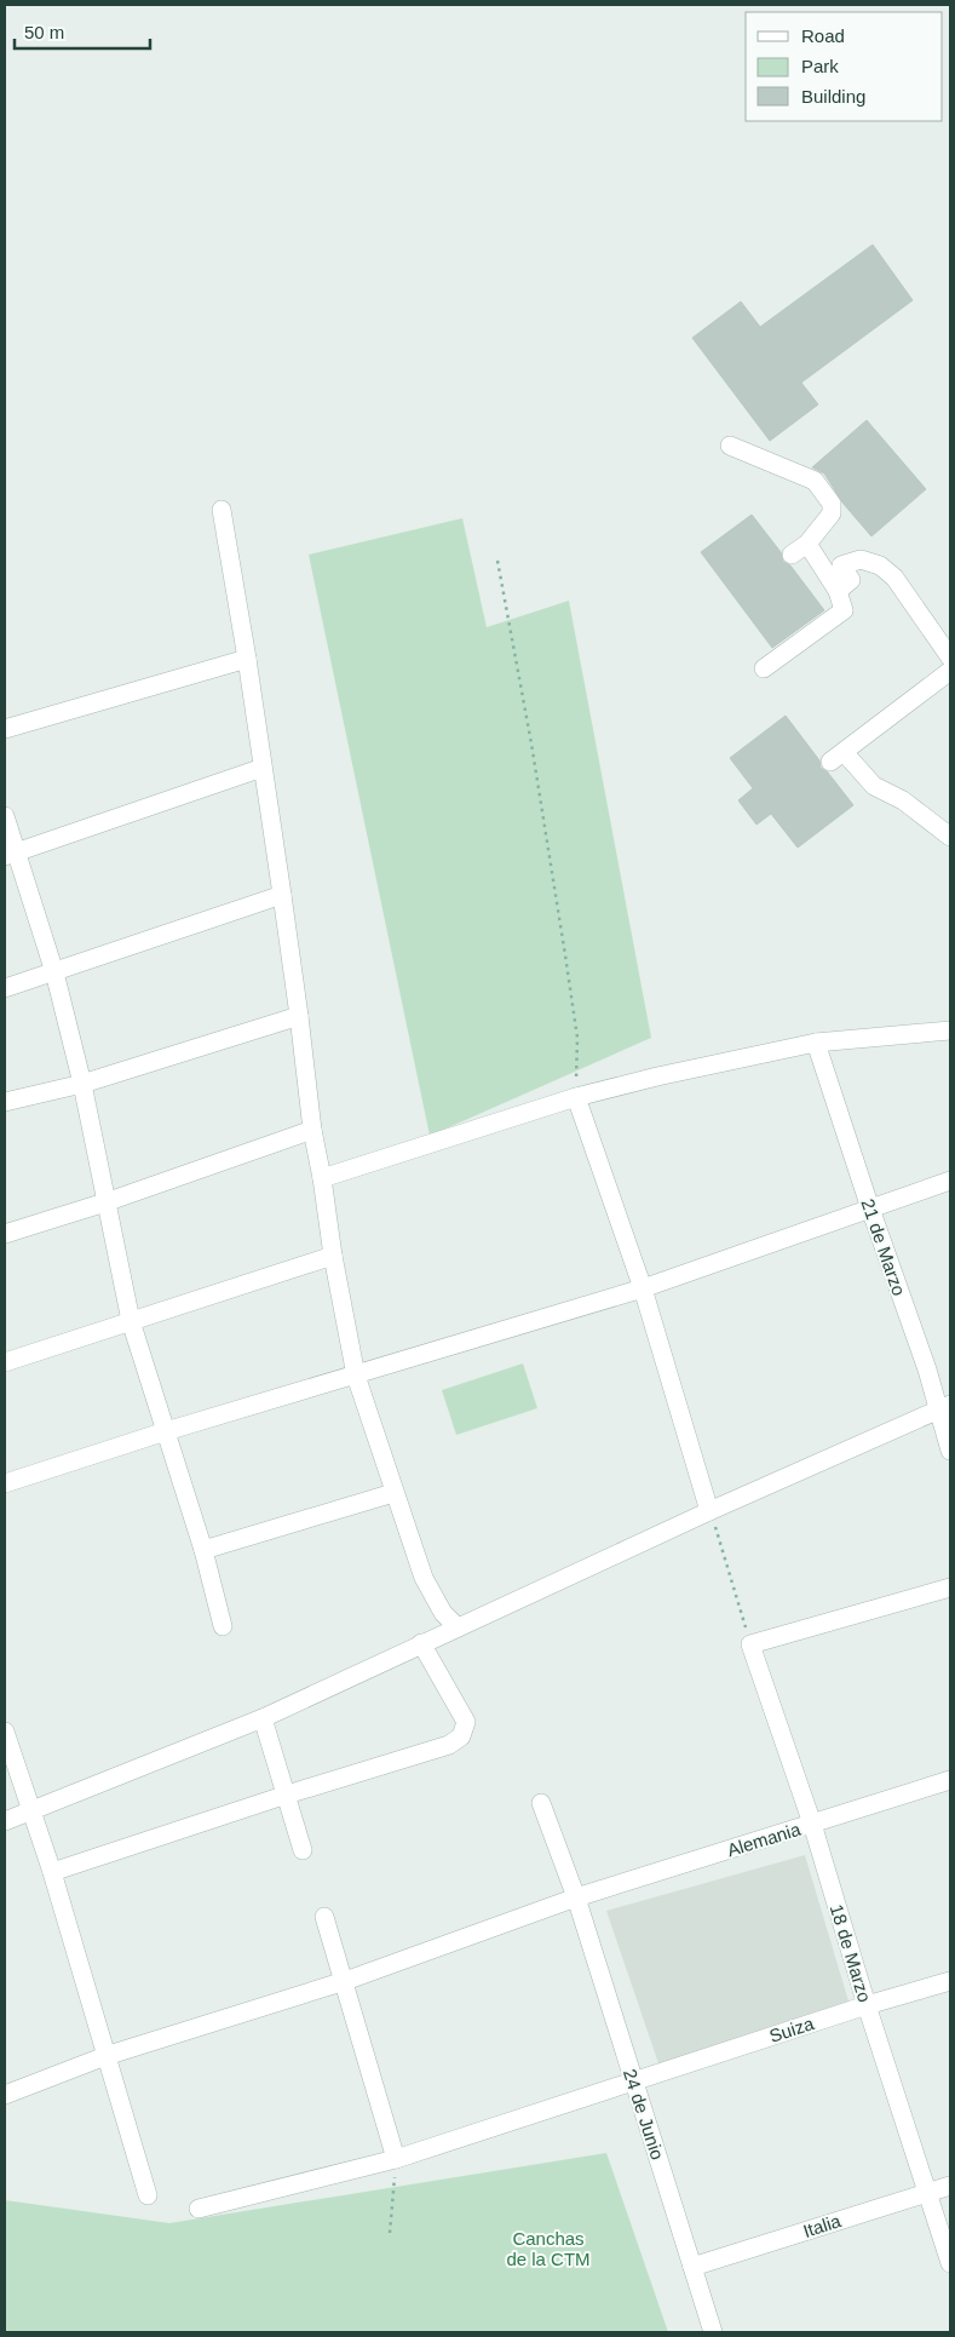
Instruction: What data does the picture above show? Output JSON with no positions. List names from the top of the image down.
{
  "streets": {
    "street": [
      "21 de Marzo",
      "Alemania",
      "18 de Marzo",
      "Suiza",
      "24 de Junio",
      "Italia"
    ]
  },
  "crossings": [
    ["Alemania", "18 de Marzo"],
    ["Alemania", "24 de Junio"],
    ["18 de Marzo", "Suiza"],
    ["18 de Marzo", "Italia"],
    ["Suiza", "24 de Junio"],
    ["24 de Junio", "Italia"]
  ],
  "parks": ["Canchas de la CTM"],
  "legend": ["Road", "Park", "Building"],
  "scale_bar": "50 m"
}
